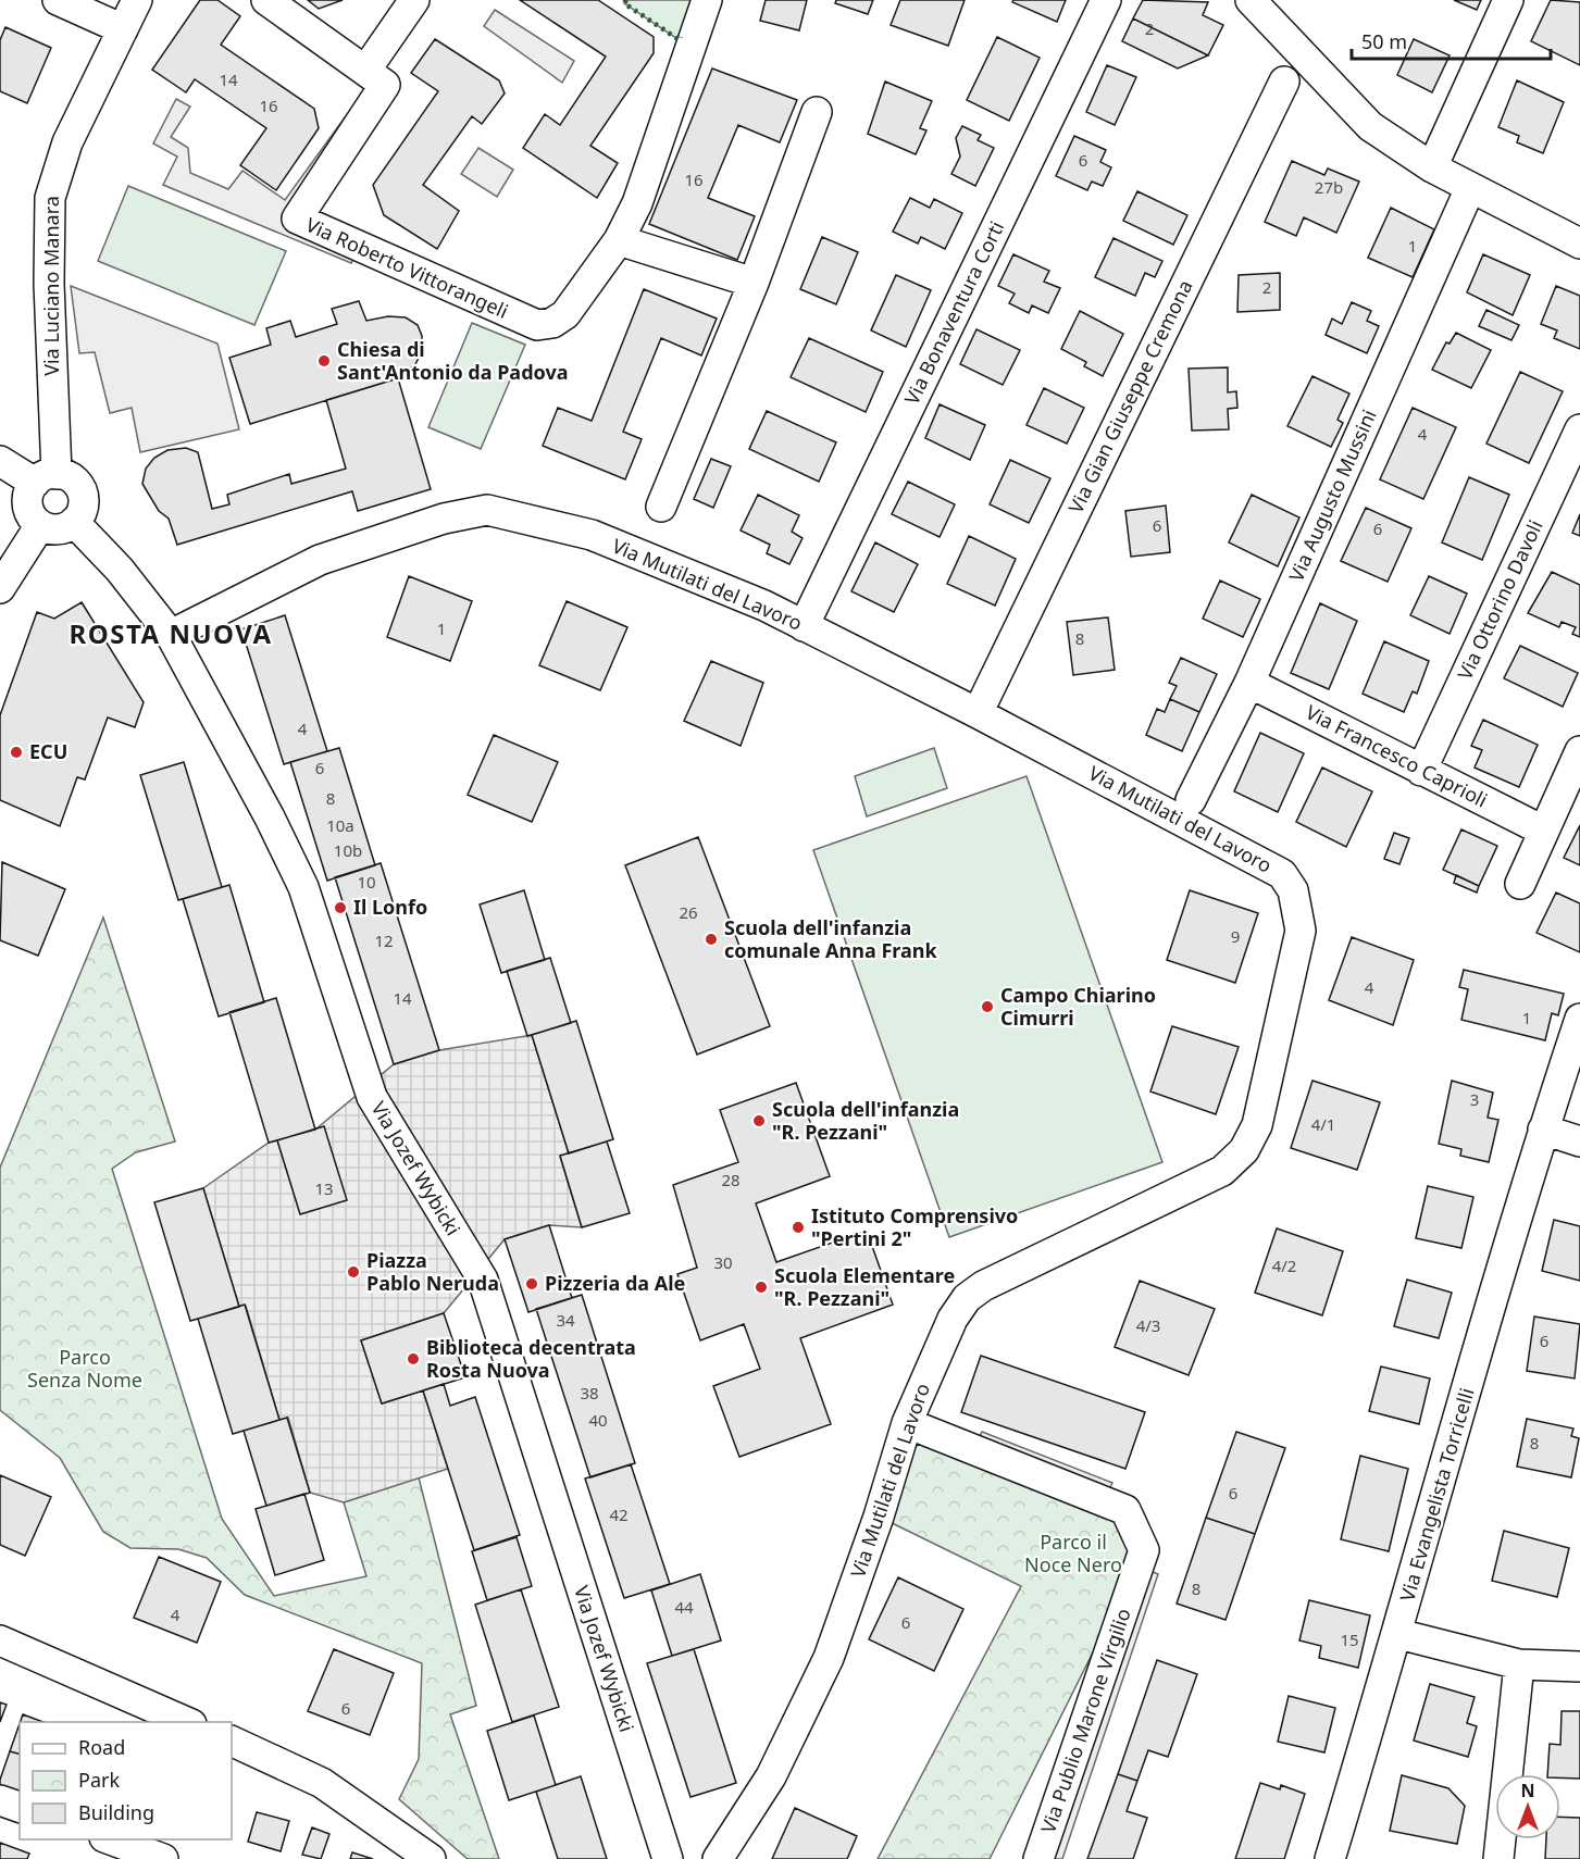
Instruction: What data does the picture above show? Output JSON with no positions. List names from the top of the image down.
{
  "streets": {
    "street": [
      "Via Roberto Vittorangeli",
      "Via Luciano Manara",
      "Via Bonaventura Corti",
      "Via Gian Giuseppe Cremona",
      "Via Augusto Mussini",
      "Via Mutilati del Lavoro",
      "Via Ottorino Davoli",
      "Via Francesco Caprioli",
      "Via Jozef Wybicki",
      "Via Evangelista Torricelli",
      "Via Publio Marone Virgilio"
    ]
  },
  "crossings": [
    ["Via Luciano Manara", "Via Jozef Wybicki"],
    ["Via Bonaventura Corti", "Via Mutilati del Lavoro"],
    ["Via Gian Giuseppe Cremona", "Via Mutilati del Lavoro"],
    ["Via Augusto Mussini", "Via Francesco Caprioli"],
    ["Via Mutilati del Lavoro", "Via Jozef Wybicki"],
    ["Via Mutilati del Lavoro", "Via Publio Marone Virgilio"],
    ["Via Ottorino Davoli", "Via Francesco Caprioli"]
  ],
  "districts": ["ROSTA NUOVA"],
  "parks": ["Parco Senza Nome", "Parco il Noce Nero"],
  "places": [
    "Chiesa di Sant'Antonio da Padova",
    "ECU",
    "Il Lonfo",
    "Scuola dell'infanzia comunale Anna Frank",
    "Campo Chiarino Cimurri",
    "Scuola dell'infanzia \"R. Pezzani\"",
    "Istituto Comprensivo \"Pertini 2\"",
    "Piazza Pablo Neruda",
    "Pizzeria da Ale",
    "Scuola Elementare \"R. Pezzani\"",
    "Biblioteca decentrata Rosta Nuova"
  ],
  "house_numbers": [
    "2",
    "14",
    "16",
    "6",
    "16",
    "27b",
    "1",
    "2",
    "4",
    "6",
    "6",
    "1",
    "8",
    "4",
    "6",
    "8",
    "10a",
    "10b",
    "10",
    "26",
    "9",
    "12",
    "4",
    "14",
    "1",
    "3",
    "4/1",
    "28",
    "13",
    "30",
    "4/2",
    "34",
    "4/3",
    "6",
    "38",
    "40",
    "8",
    "6",
    "42",
    "8",
    "44",
    "4",
    "6",
    "15",
    "6"
  ],
  "legend": ["Road", "Park", "Building"],
  "scale_bar": "50 m",
  "north": "top"
}
